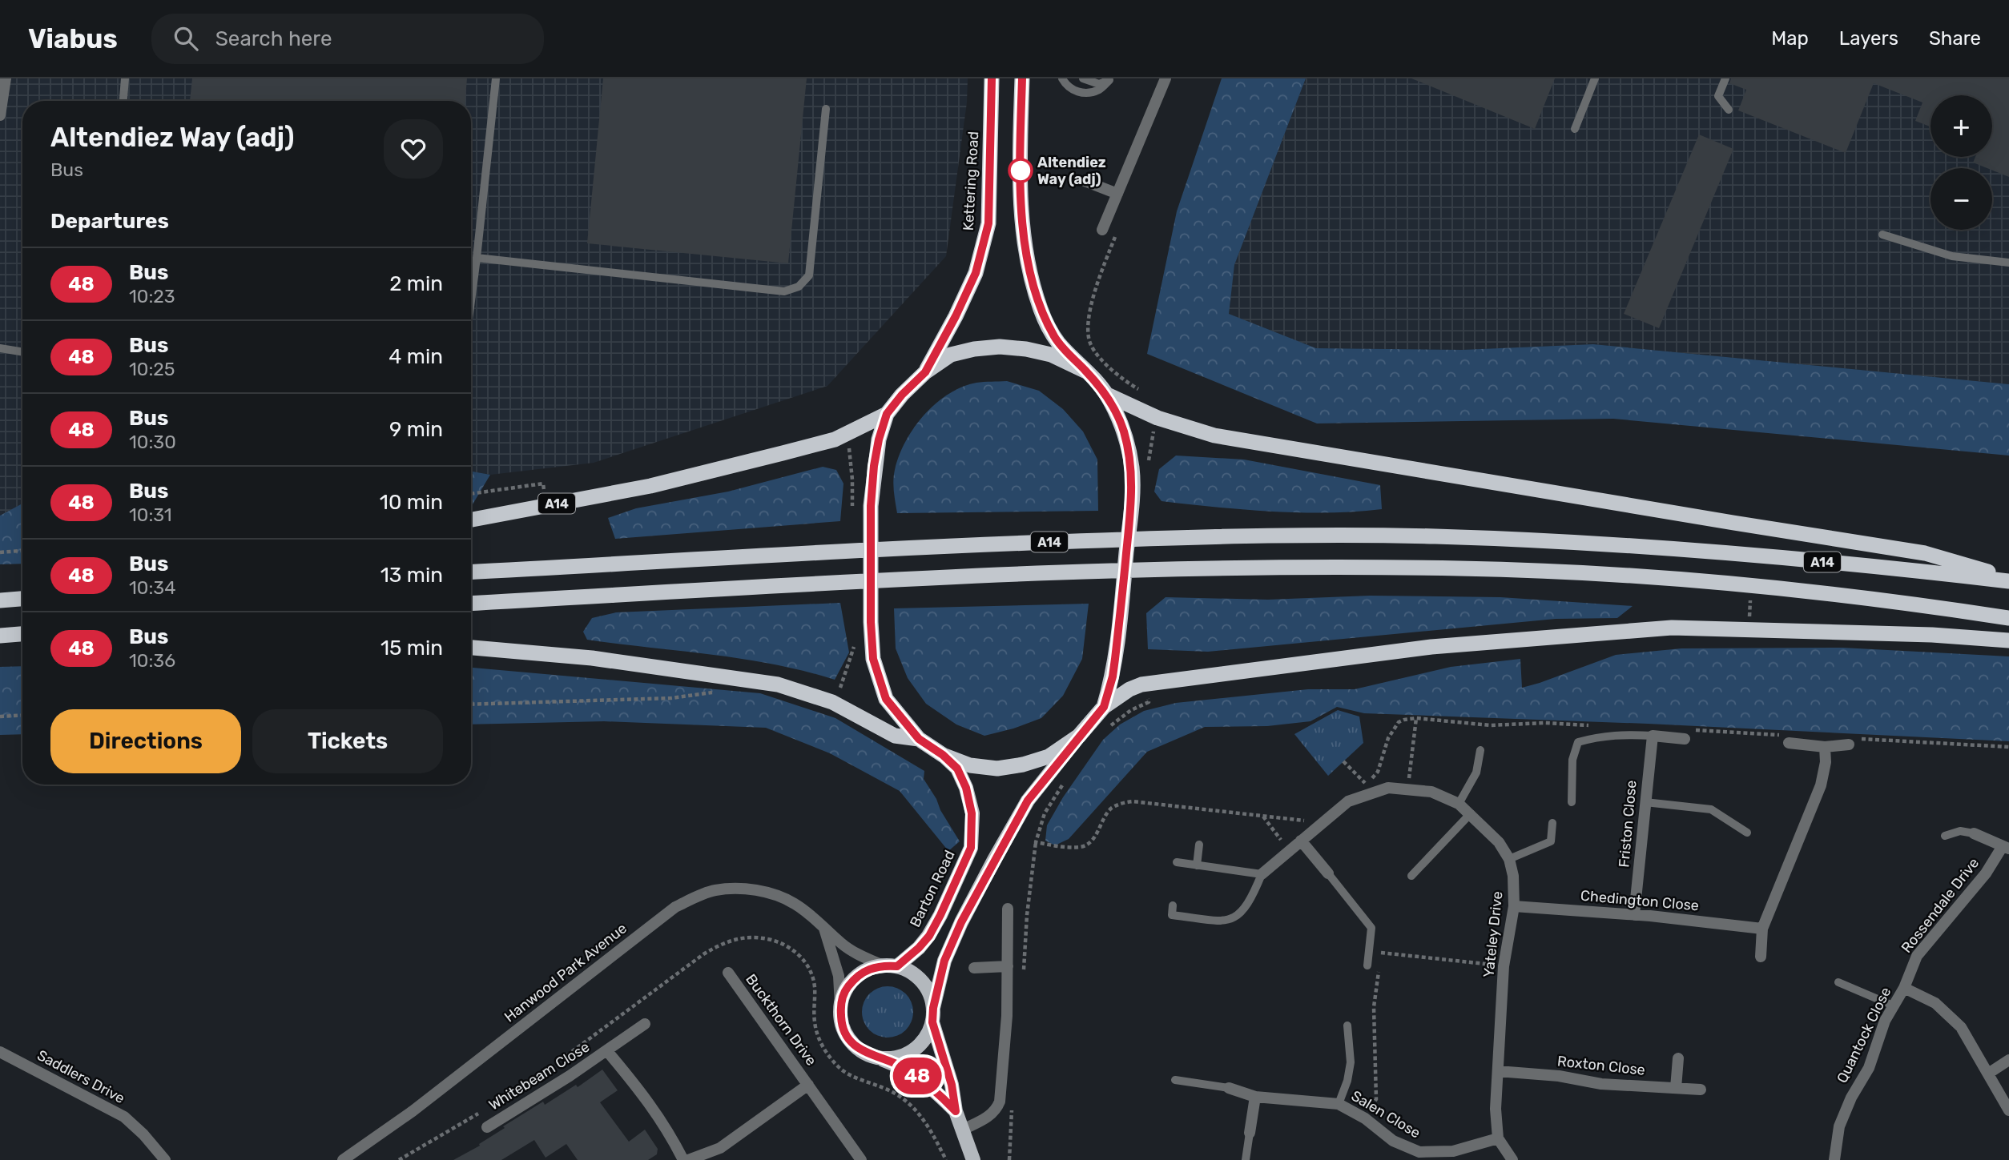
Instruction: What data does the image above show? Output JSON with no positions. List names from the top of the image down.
{
  "streets": {
    "highway": ["Kettering Road", "A14"],
    "main road": ["Barton Road"],
    "street": [
      "Friston Close",
      "Chedington Close",
      "Rossendale Drive",
      "Yateley Drive",
      "Hanwood Park Avenue",
      "Buckthorn Drive",
      "Quantock Close",
      "Roxton Close",
      "Whitebeam Close",
      "Saddlers Drive",
      "Salen Close"
    ]
  },
  "crossings": [
    ["Friston Close", "Chedington Close"],
    ["Barton Road", "Hanwood Park Avenue"],
    ["Chedington Close", "Yateley Drive"],
    ["Rossendale Drive", "Quantock Close"],
    ["Yateley Drive", "Roxton Close"],
    ["Yateley Drive", "Salen Close"]
  ],
  "places": ["Altendiez Way (adj)"],
  "lines": ["bus line 48"],
  "page": {
    "header": "Viabus",
    "search": "Search here",
    "nav": ["Map", "Layers", "Share"],
    "on_map": "48",
    "map_buttons": ["+", "−"],
    "heading": [
      ["Altendiez Way (adj)", "Bus"],
      "Departures"
    ],
    "list": [
      {
        "mark": "48",
        "name": "Bus",
        "note": "10:23",
        "value": "2 min"
      },
      {
        "mark": "48",
        "name": "Bus",
        "note": "10:25",
        "value": "4 min"
      },
      {
        "mark": "48",
        "name": "Bus",
        "note": "10:30",
        "value": "9 min"
      },
      {
        "mark": "48",
        "name": "Bus",
        "note": "10:31",
        "value": "10 min"
      },
      {
        "mark": "48",
        "name": "Bus",
        "note": "10:34",
        "value": "13 min"
      },
      {
        "mark": "48",
        "name": "Bus",
        "note": "10:36",
        "value": "15 min"
      }
    ],
    "buttons": ["Directions", "Tickets"]
  }
}
